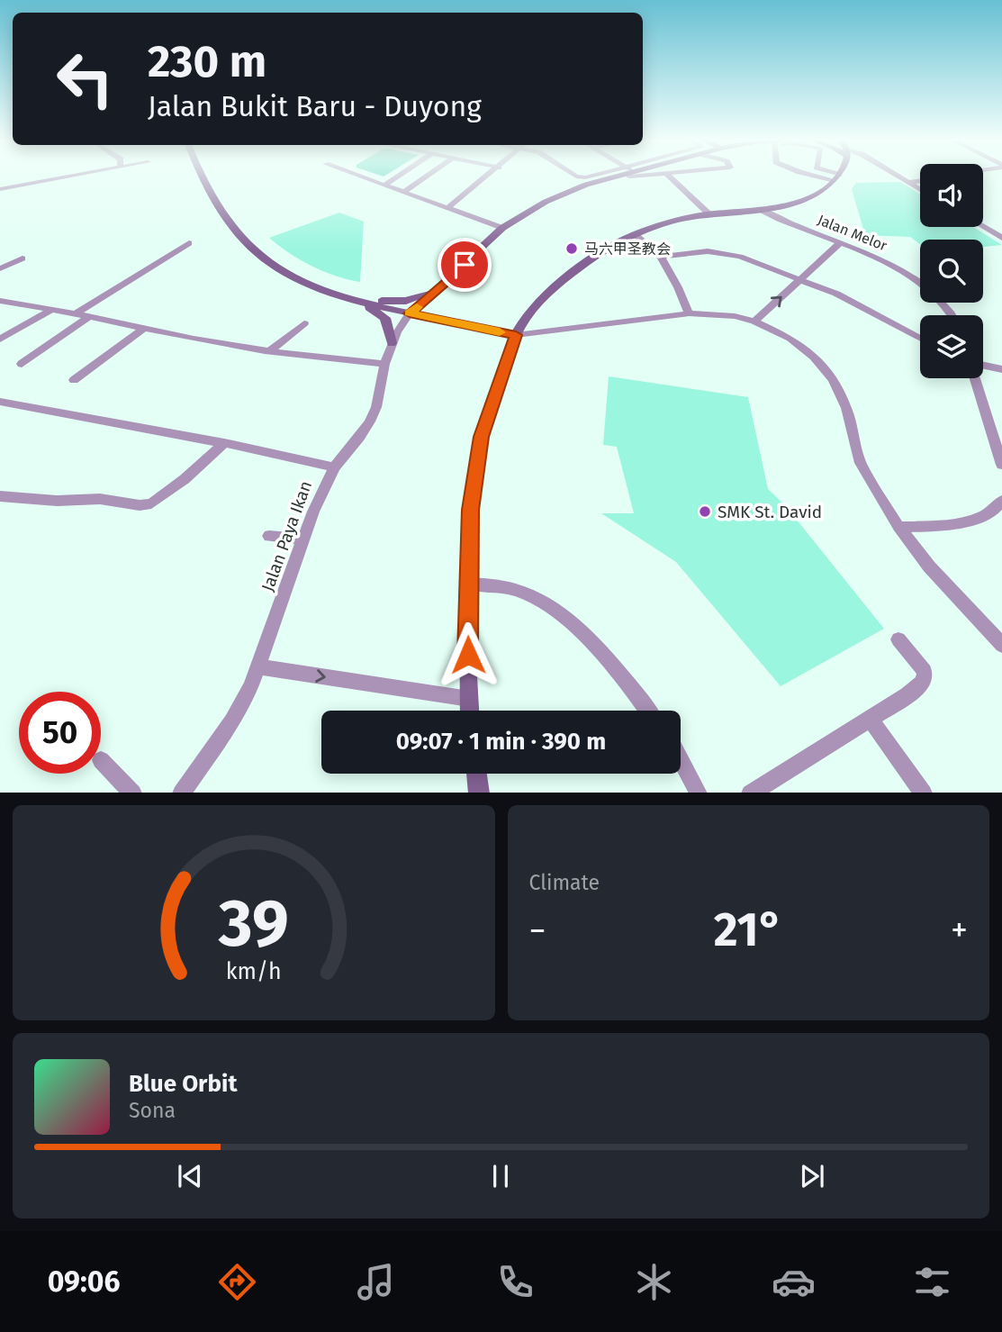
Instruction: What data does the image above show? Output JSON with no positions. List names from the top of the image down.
{
  "streets": {
    "main road": ["Jalan Paya Ikan"],
    "street": ["Jalan Melor"]
  },
  "places": ["马六甲圣教会", "SMK St. David"],
  "page": {
    "turn": ["230 m", "Jalan Bukit Baru - Duyong"],
    "limit": "50",
    "trip": "09:07 · 1 min · 390 m",
    "tile": "Climate",
    "heat": ["−", "21°", "+"],
    "song": ["Blue Orbit", "Sona"],
    "tabs": "09:06",
    "gauge": ["39", "km/h"]
  }
}
